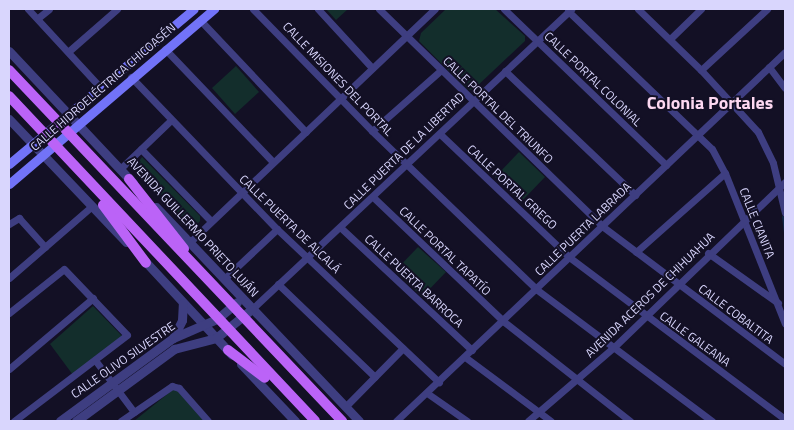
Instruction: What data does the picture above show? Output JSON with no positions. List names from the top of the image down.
{
  "streets": {
    "main road": ["CALLE HIDROELÉCTRICA CHICOASÉN", "AVENIDA GUILLERMO PRIETO LUJÁN"],
    "street": [
      "CALLE MISIONES DEL PORTAL",
      "CALLE PORTAL COLONIAL",
      "CALLE PORTAL DEL TRIUNFO",
      "CALLE PUERTA DE LA LIBERTAD",
      "CALLE PORTAL GRIEGO",
      "CALLE CIANITA",
      "CALLE PUERTA DE ALCALÁ",
      "CALLE PUERTA LABRADA",
      "CALLE PORTAL TAPATÍO",
      "CALLE PUERTA BARROCA",
      "AVENIDA ACEROS DE CHIHUAHUA",
      "CALLE COBALTITA",
      "CALLE GALEANA",
      "CALLE OLIVO SILVESTRE"
    ]
  },
  "crossings": [
    ["CALLE MISIONES DEL PORTAL", "CALLE PUERTA DE LA LIBERTAD"],
    ["CALLE MISIONES DEL PORTAL", "CALLE PUERTA LABRADA"],
    ["CALLE MISIONES DEL PORTAL", "AVENIDA ACEROS DE CHIHUAHUA"],
    ["CALLE PORTAL COLONIAL", "CALLE PUERTA DE LA LIBERTAD"],
    ["CALLE PORTAL COLONIAL", "CALLE PUERTA LABRADA"],
    ["CALLE HIDROELÉCTRICA CHICOASÉN", "CALLE PUERTA DE ALCALÁ"],
    ["CALLE HIDROELÉCTRICA CHICOASÉN", "AVENIDA GUILLERMO PRIETO LUJÁN"],
    ["CALLE PORTAL DEL TRIUNFO", "CALLE PUERTA DE LA LIBERTAD"],
    ["CALLE PORTAL DEL TRIUNFO", "CALLE PUERTA LABRADA"],
    ["CALLE PORTAL DEL TRIUNFO", "CALLE COBALTITA"],
    ["CALLE PUERTA DE LA LIBERTAD", "CALLE PORTAL GRIEGO"],
    ["CALLE PUERTA DE LA LIBERTAD", "CALLE CIANITA"],
    ["CALLE PUERTA DE LA LIBERTAD", "CALLE PUERTA DE ALCALÁ"],
    ["CALLE PUERTA DE LA LIBERTAD", "AVENIDA GUILLERMO PRIETO LUJÁN"],
    ["CALLE PUERTA DE LA LIBERTAD", "CALLE PORTAL TAPATÍO"],
    ["CALLE PUERTA DE LA LIBERTAD", "CALLE PUERTA BARROCA"],
    ["CALLE PUERTA DE LA LIBERTAD", "CALLE OLIVO SILVESTRE"],
    ["CALLE PORTAL GRIEGO", "CALLE PUERTA LABRADA"],
    ["CALLE PORTAL GRIEGO", "CALLE GALEANA"],
    ["CALLE CIANITA", "CALLE PUERTA LABRADA"],
    ["CALLE CIANITA", "AVENIDA ACEROS DE CHIHUAHUA"],
    ["CALLE PUERTA DE ALCALÁ", "CALLE PUERTA LABRADA"],
    ["AVENIDA GUILLERMO PRIETO LUJÁN", "CALLE OLIVO SILVESTRE"],
    ["CALLE PUERTA LABRADA", "CALLE PORTAL TAPATÍO"],
    ["CALLE PUERTA LABRADA", "CALLE PUERTA BARROCA"],
    ["CALLE PUERTA LABRADA", "CALLE COBALTITA"],
    ["CALLE PUERTA LABRADA", "CALLE GALEANA"],
    ["CALLE PORTAL TAPATÍO", "AVENIDA ACEROS DE CHIHUAHUA"],
    ["AVENIDA ACEROS DE CHIHUAHUA", "CALLE COBALTITA"],
    ["AVENIDA ACEROS DE CHIHUAHUA", "CALLE GALEANA"]
  ],
  "districts": ["Colonia Portales"]
}
